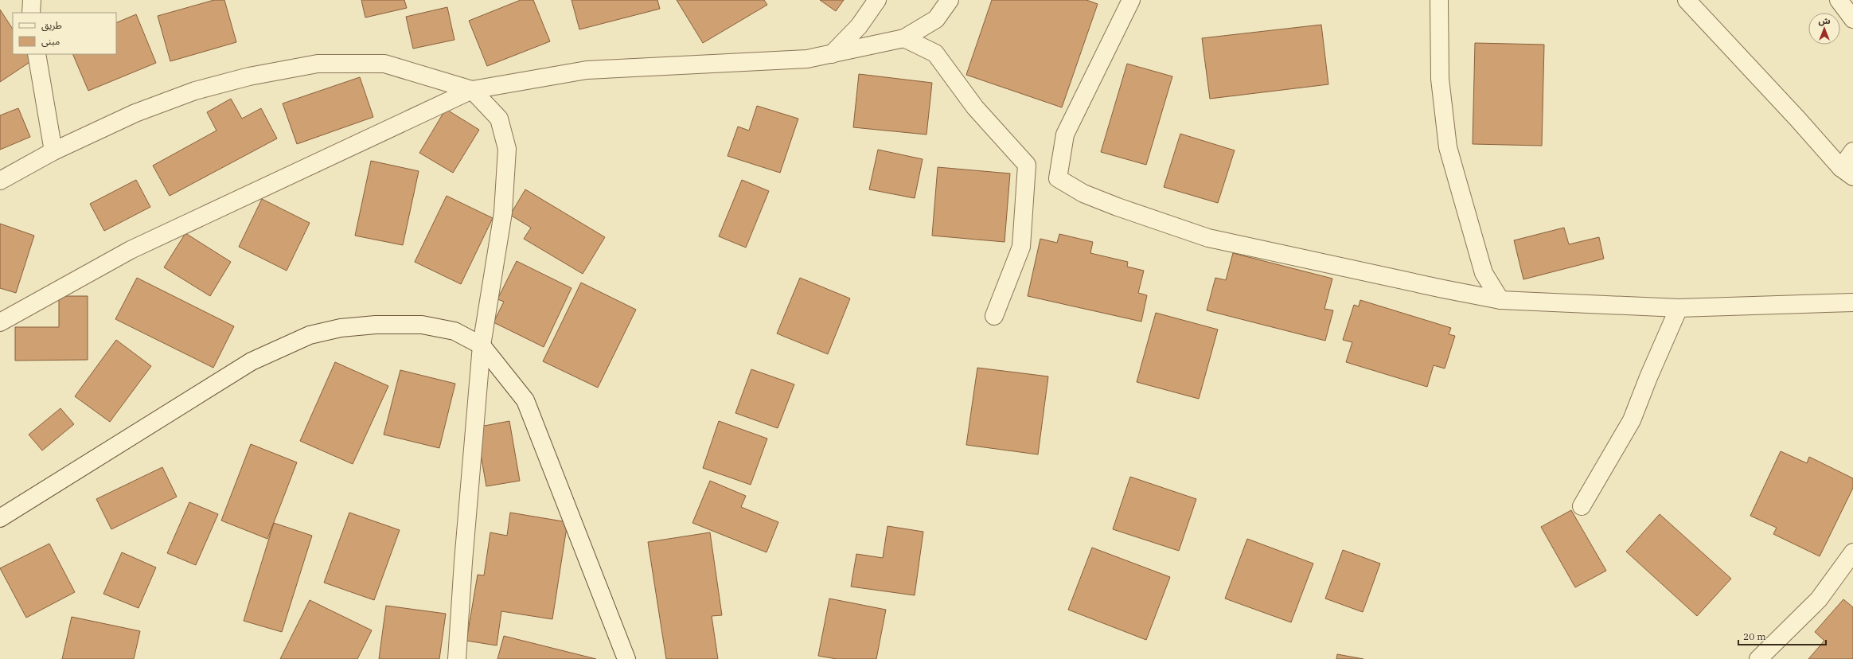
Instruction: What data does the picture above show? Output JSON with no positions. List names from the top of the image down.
{
  "legend": ["طريق", "مبنى"],
  "scale_bar": "20 m",
  "north": "top"
}
